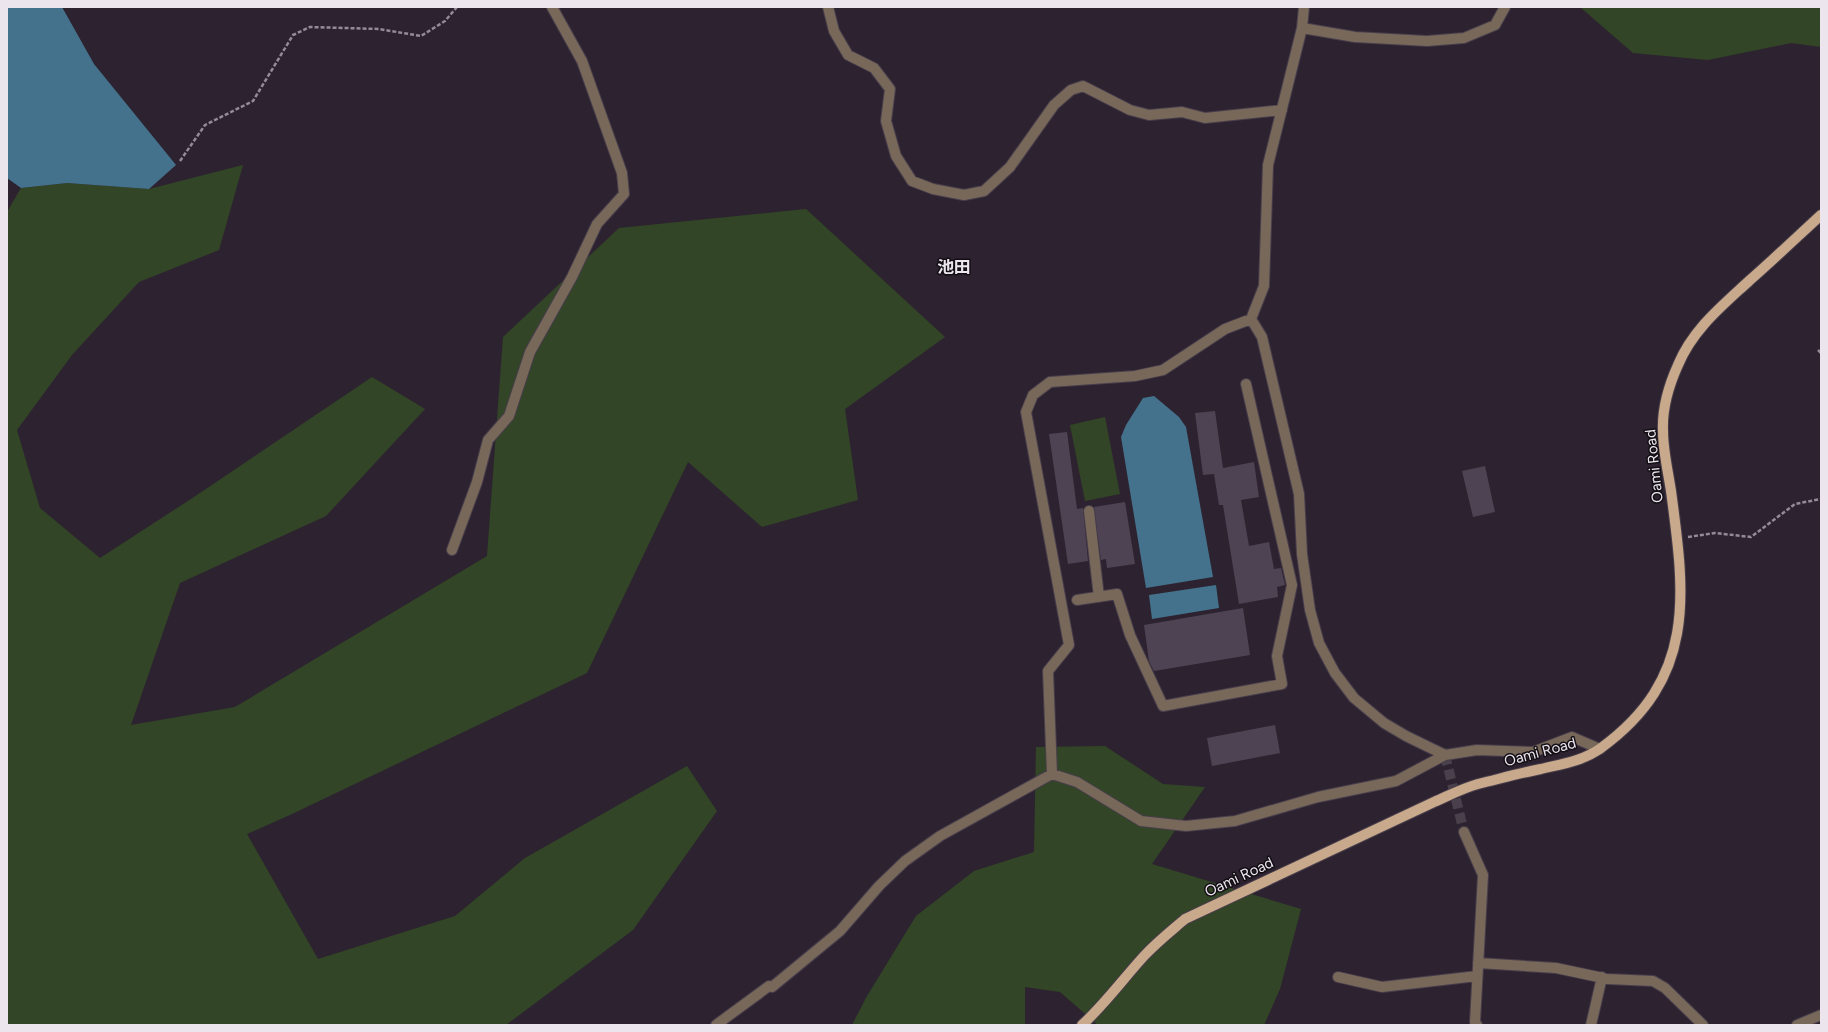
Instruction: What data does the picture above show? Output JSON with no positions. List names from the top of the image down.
{
  "streets": {
    "main road": ["Oami Road"]
  },
  "districts": ["池田"]
}
